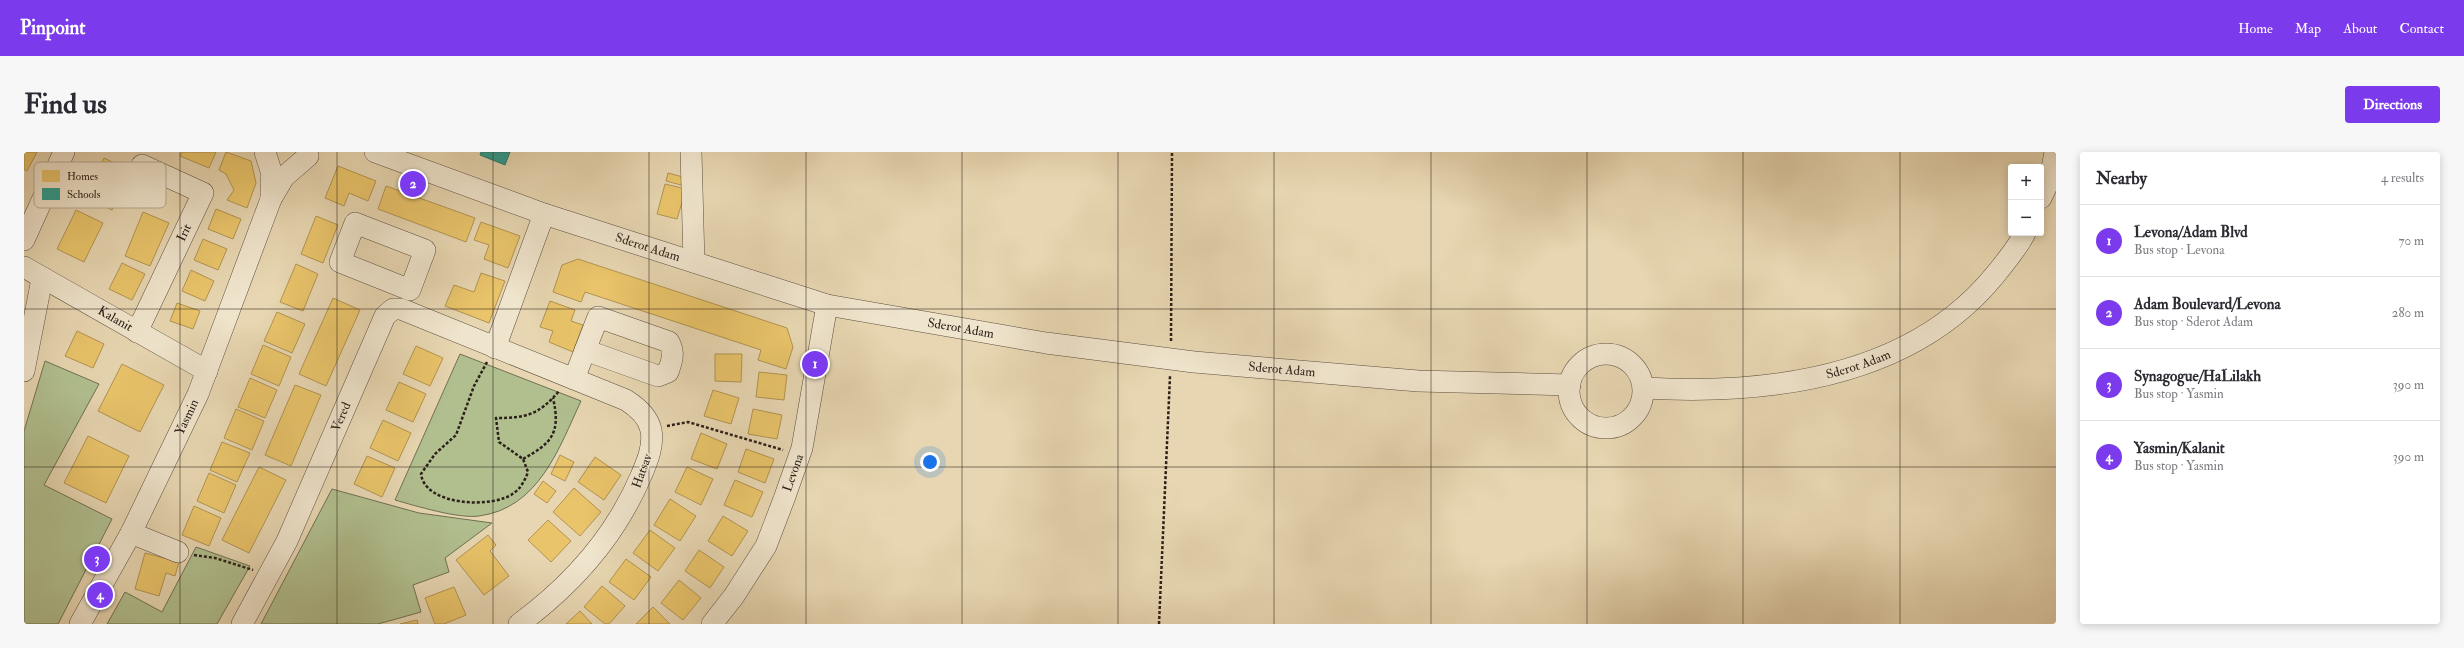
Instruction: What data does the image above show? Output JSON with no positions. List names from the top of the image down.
{
  "streets": {
    "street": [
      "Irit",
      "Sderot Adam",
      "Kalanit",
      "Yasmin",
      "Vered",
      "Hatsav",
      "Levona"
    ]
  },
  "crossings": [
    ["Irit", "Kalanit"],
    ["Sderot Adam", "Levona"],
    ["Kalanit", "Yasmin"]
  ],
  "legend": ["Homes", "Schools"],
  "page": {
    "header": "Pinpoint",
    "nav": [
      "Home",
      "Map",
      "About",
      "Contact"
    ],
    "buttons": "Directions",
    "title": "Find us",
    "heading": ["Nearby", "4 results"],
    "map_buttons": ["+", "−"],
    "pins": [
      "2",
      "1",
      "3",
      "4"
    ],
    "list": [
      {
        "mark": "1",
        "name": "Levona/Adam Blvd",
        "note": "Bus stop · Levona",
        "value": "70 m"
      },
      {
        "mark": "2",
        "name": "Adam Boulevard/Levona",
        "note": "Bus stop · Sderot Adam",
        "value": "280 m"
      },
      {
        "mark": "3",
        "name": "Synagogue/HaLilakh",
        "note": "Bus stop · Yasmin",
        "value": "390 m"
      },
      {
        "mark": "4",
        "name": "Yasmin/Kalanit",
        "note": "Bus stop · Yasmin",
        "value": "390 m"
      }
    ]
  }
}
